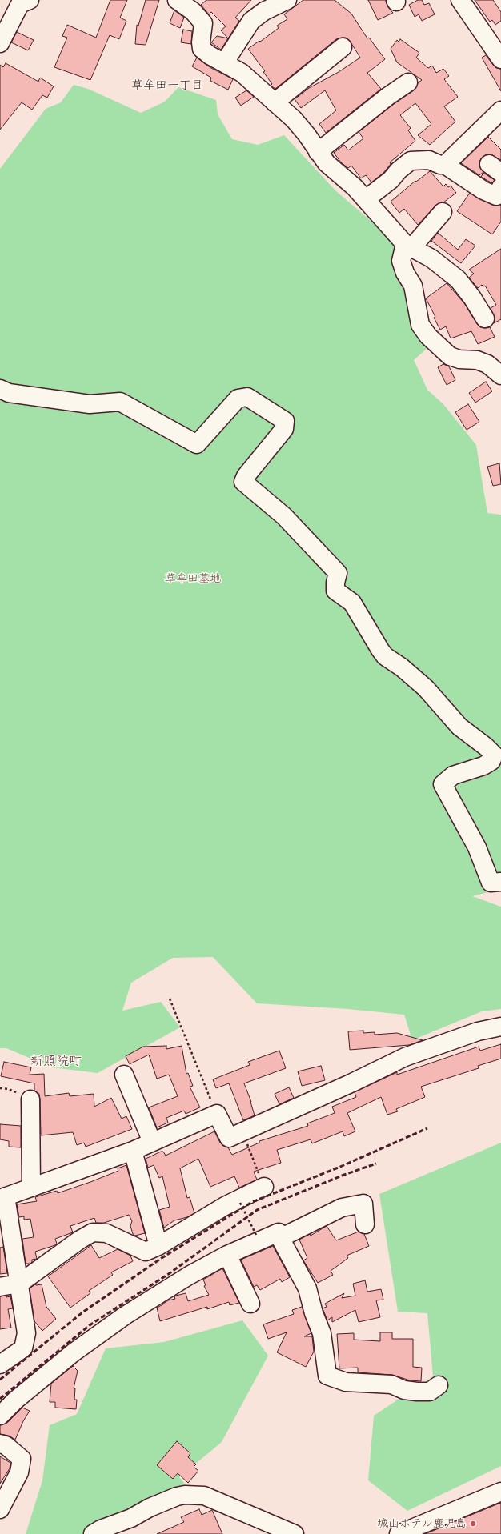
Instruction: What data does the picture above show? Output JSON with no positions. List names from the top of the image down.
{
  "districts": ["草牟田一丁目", "新照院町"],
  "parks": ["草牟田墓地"],
  "places": ["城山ホテル鹿児島"]
}
